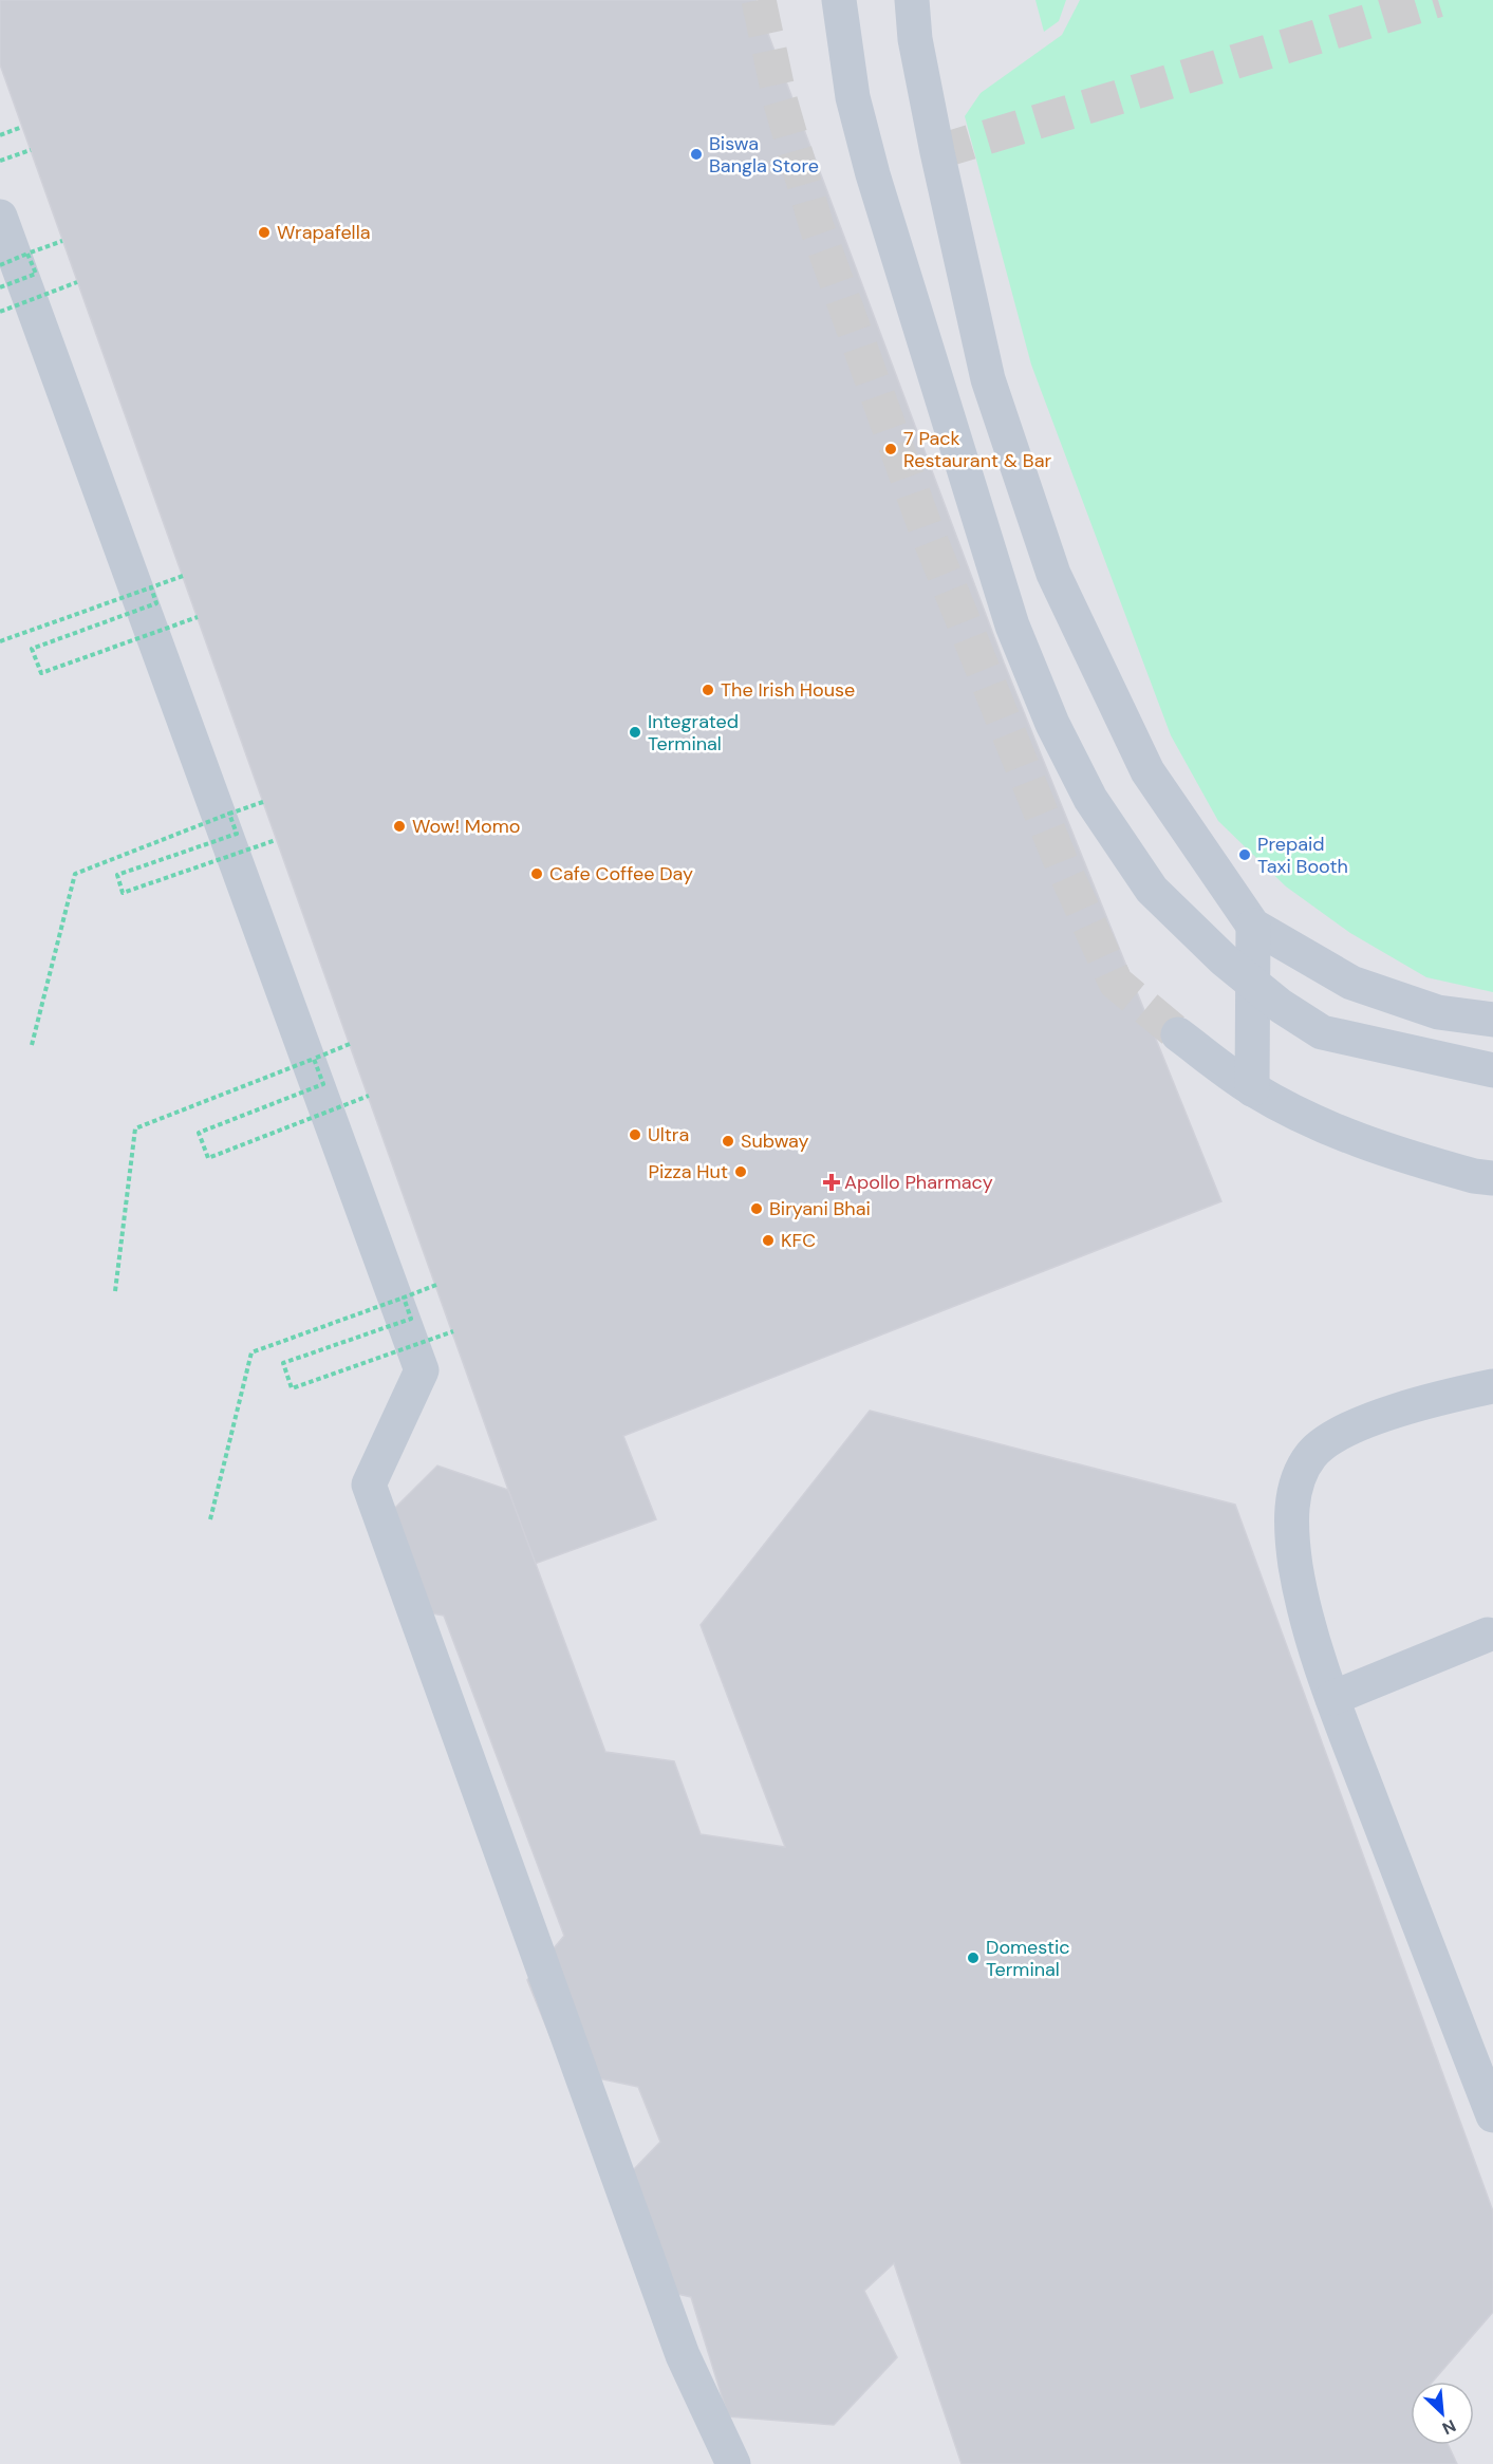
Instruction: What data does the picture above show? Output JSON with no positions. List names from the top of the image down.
{
  "places": {
    "other": [
      "Biswa Bangla Store",
      "Wrapafella",
      "7 Pack Restaurant & Bar",
      "The Irish House",
      "Integrated Terminal",
      "Wow! Momo",
      "Prepaid Taxi Booth",
      "Cafe Coffee Day",
      "Ultra",
      "Subway",
      "Pizza Hut",
      "Biryani Bhai",
      "KFC",
      "Domestic Terminal"
    ],
    "health": ["Apollo Pharmacy"]
  },
  "north": "bottom right"
}
